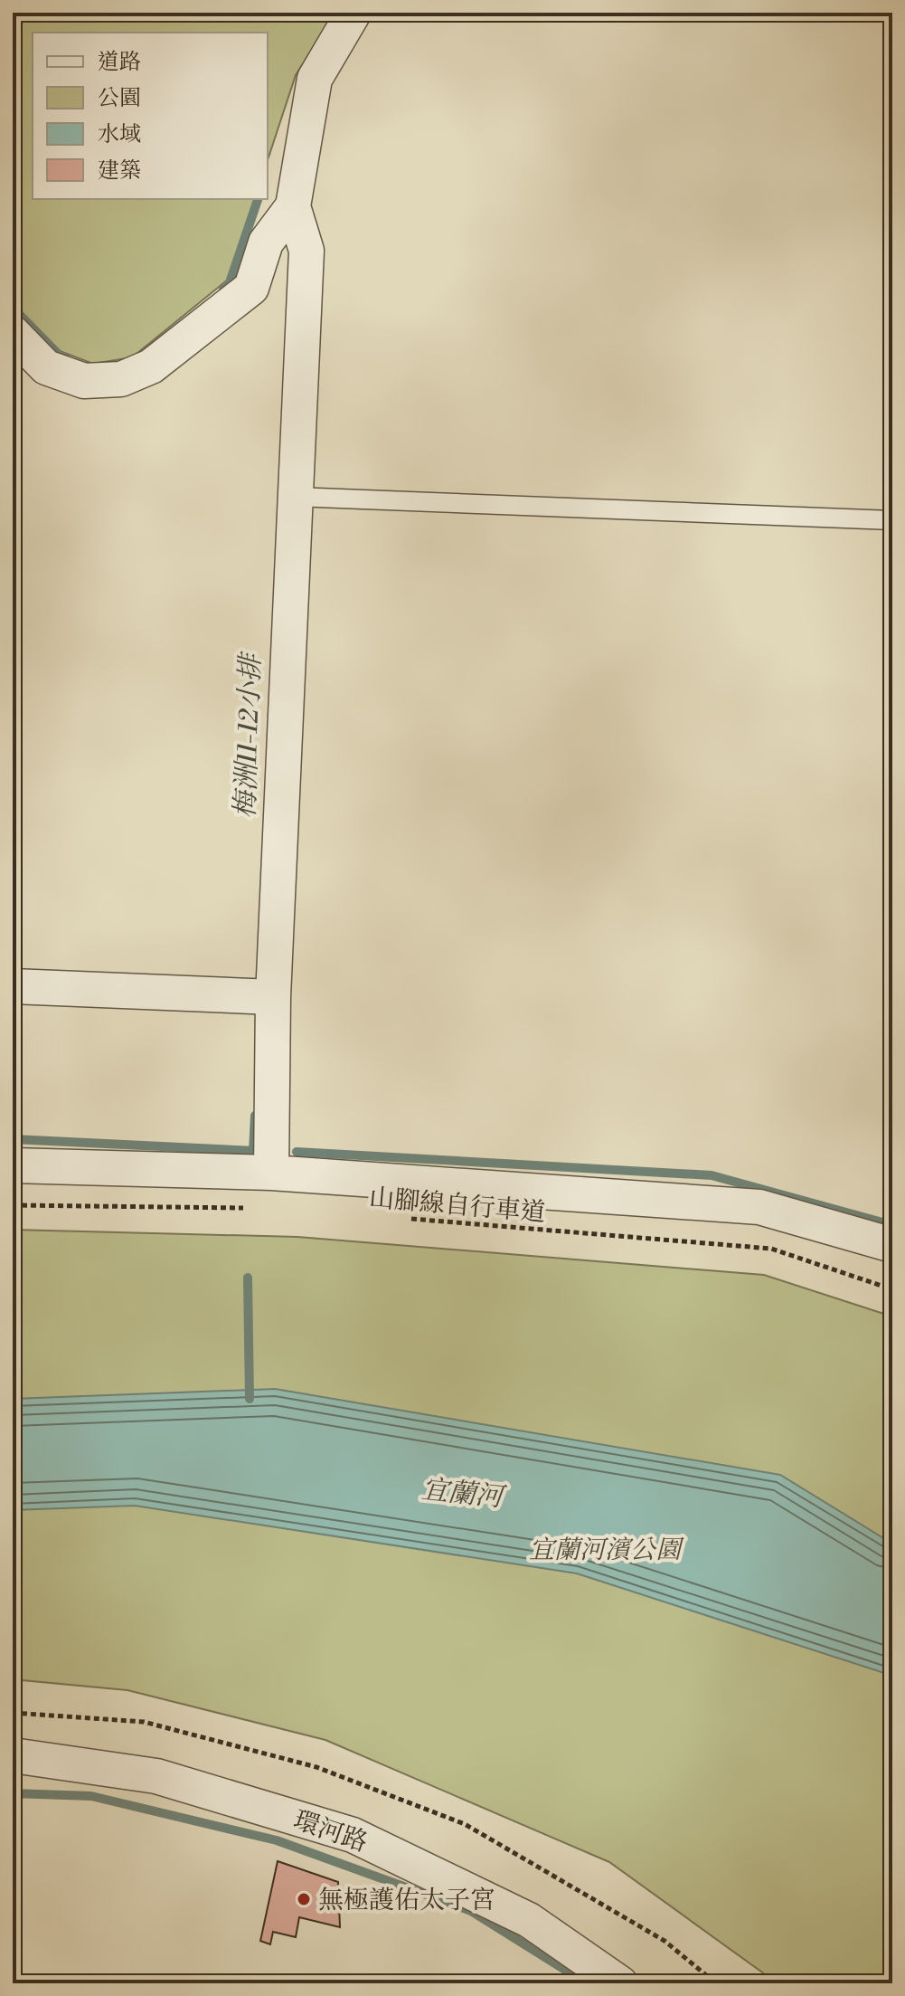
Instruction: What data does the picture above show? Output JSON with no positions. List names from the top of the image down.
{
  "streets": {
    "street": ["環河路"],
    "path": ["山腳線自行車道"]
  },
  "water": ["梅洲11-12小排", "宜蘭河"],
  "parks": ["宜蘭河濱公園"],
  "places": ["無極護佑太子宮"],
  "legend": [
    "道路",
    "公園",
    "水域",
    "建築"
  ]
}
